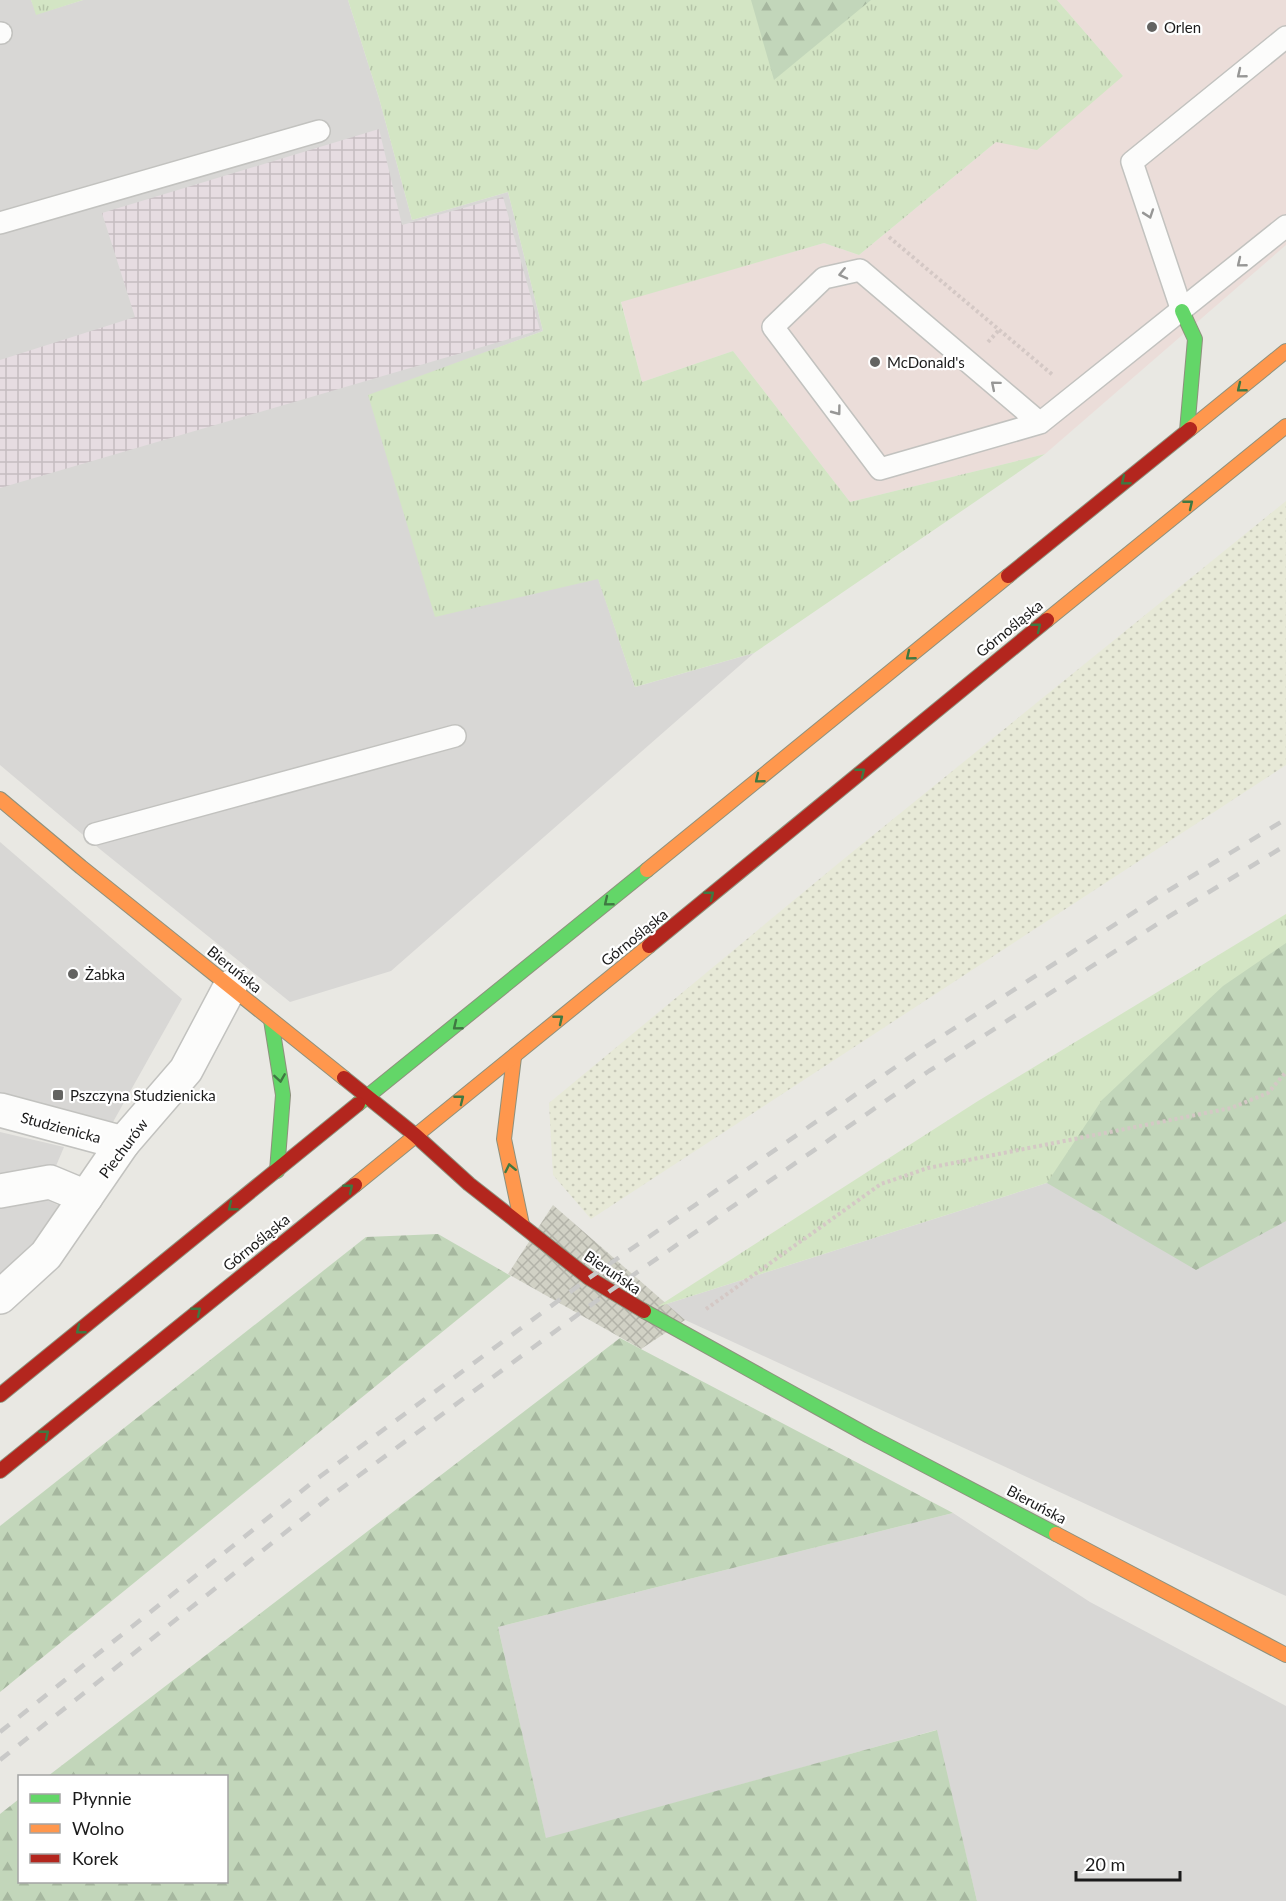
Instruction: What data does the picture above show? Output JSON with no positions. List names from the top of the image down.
{
  "streets": {
    "main road": ["Górnośląska", "Bieruńska"],
    "street": ["Studzienicka", "Piechurów"]
  },
  "crossings": [
    ["Górnośląska", "Bieruńska"],
    ["Bieruńska", "Piechurów"],
    ["Studzienicka", "Piechurów"]
  ],
  "places": {
    "other": ["Orlen", "McDonald's", "Żabka"],
    "transit": ["Pszczyna Studzienicka"]
  },
  "legend": ["Płynnie", "Wolno", "Korek"],
  "scale_bar": "20 m"
}
